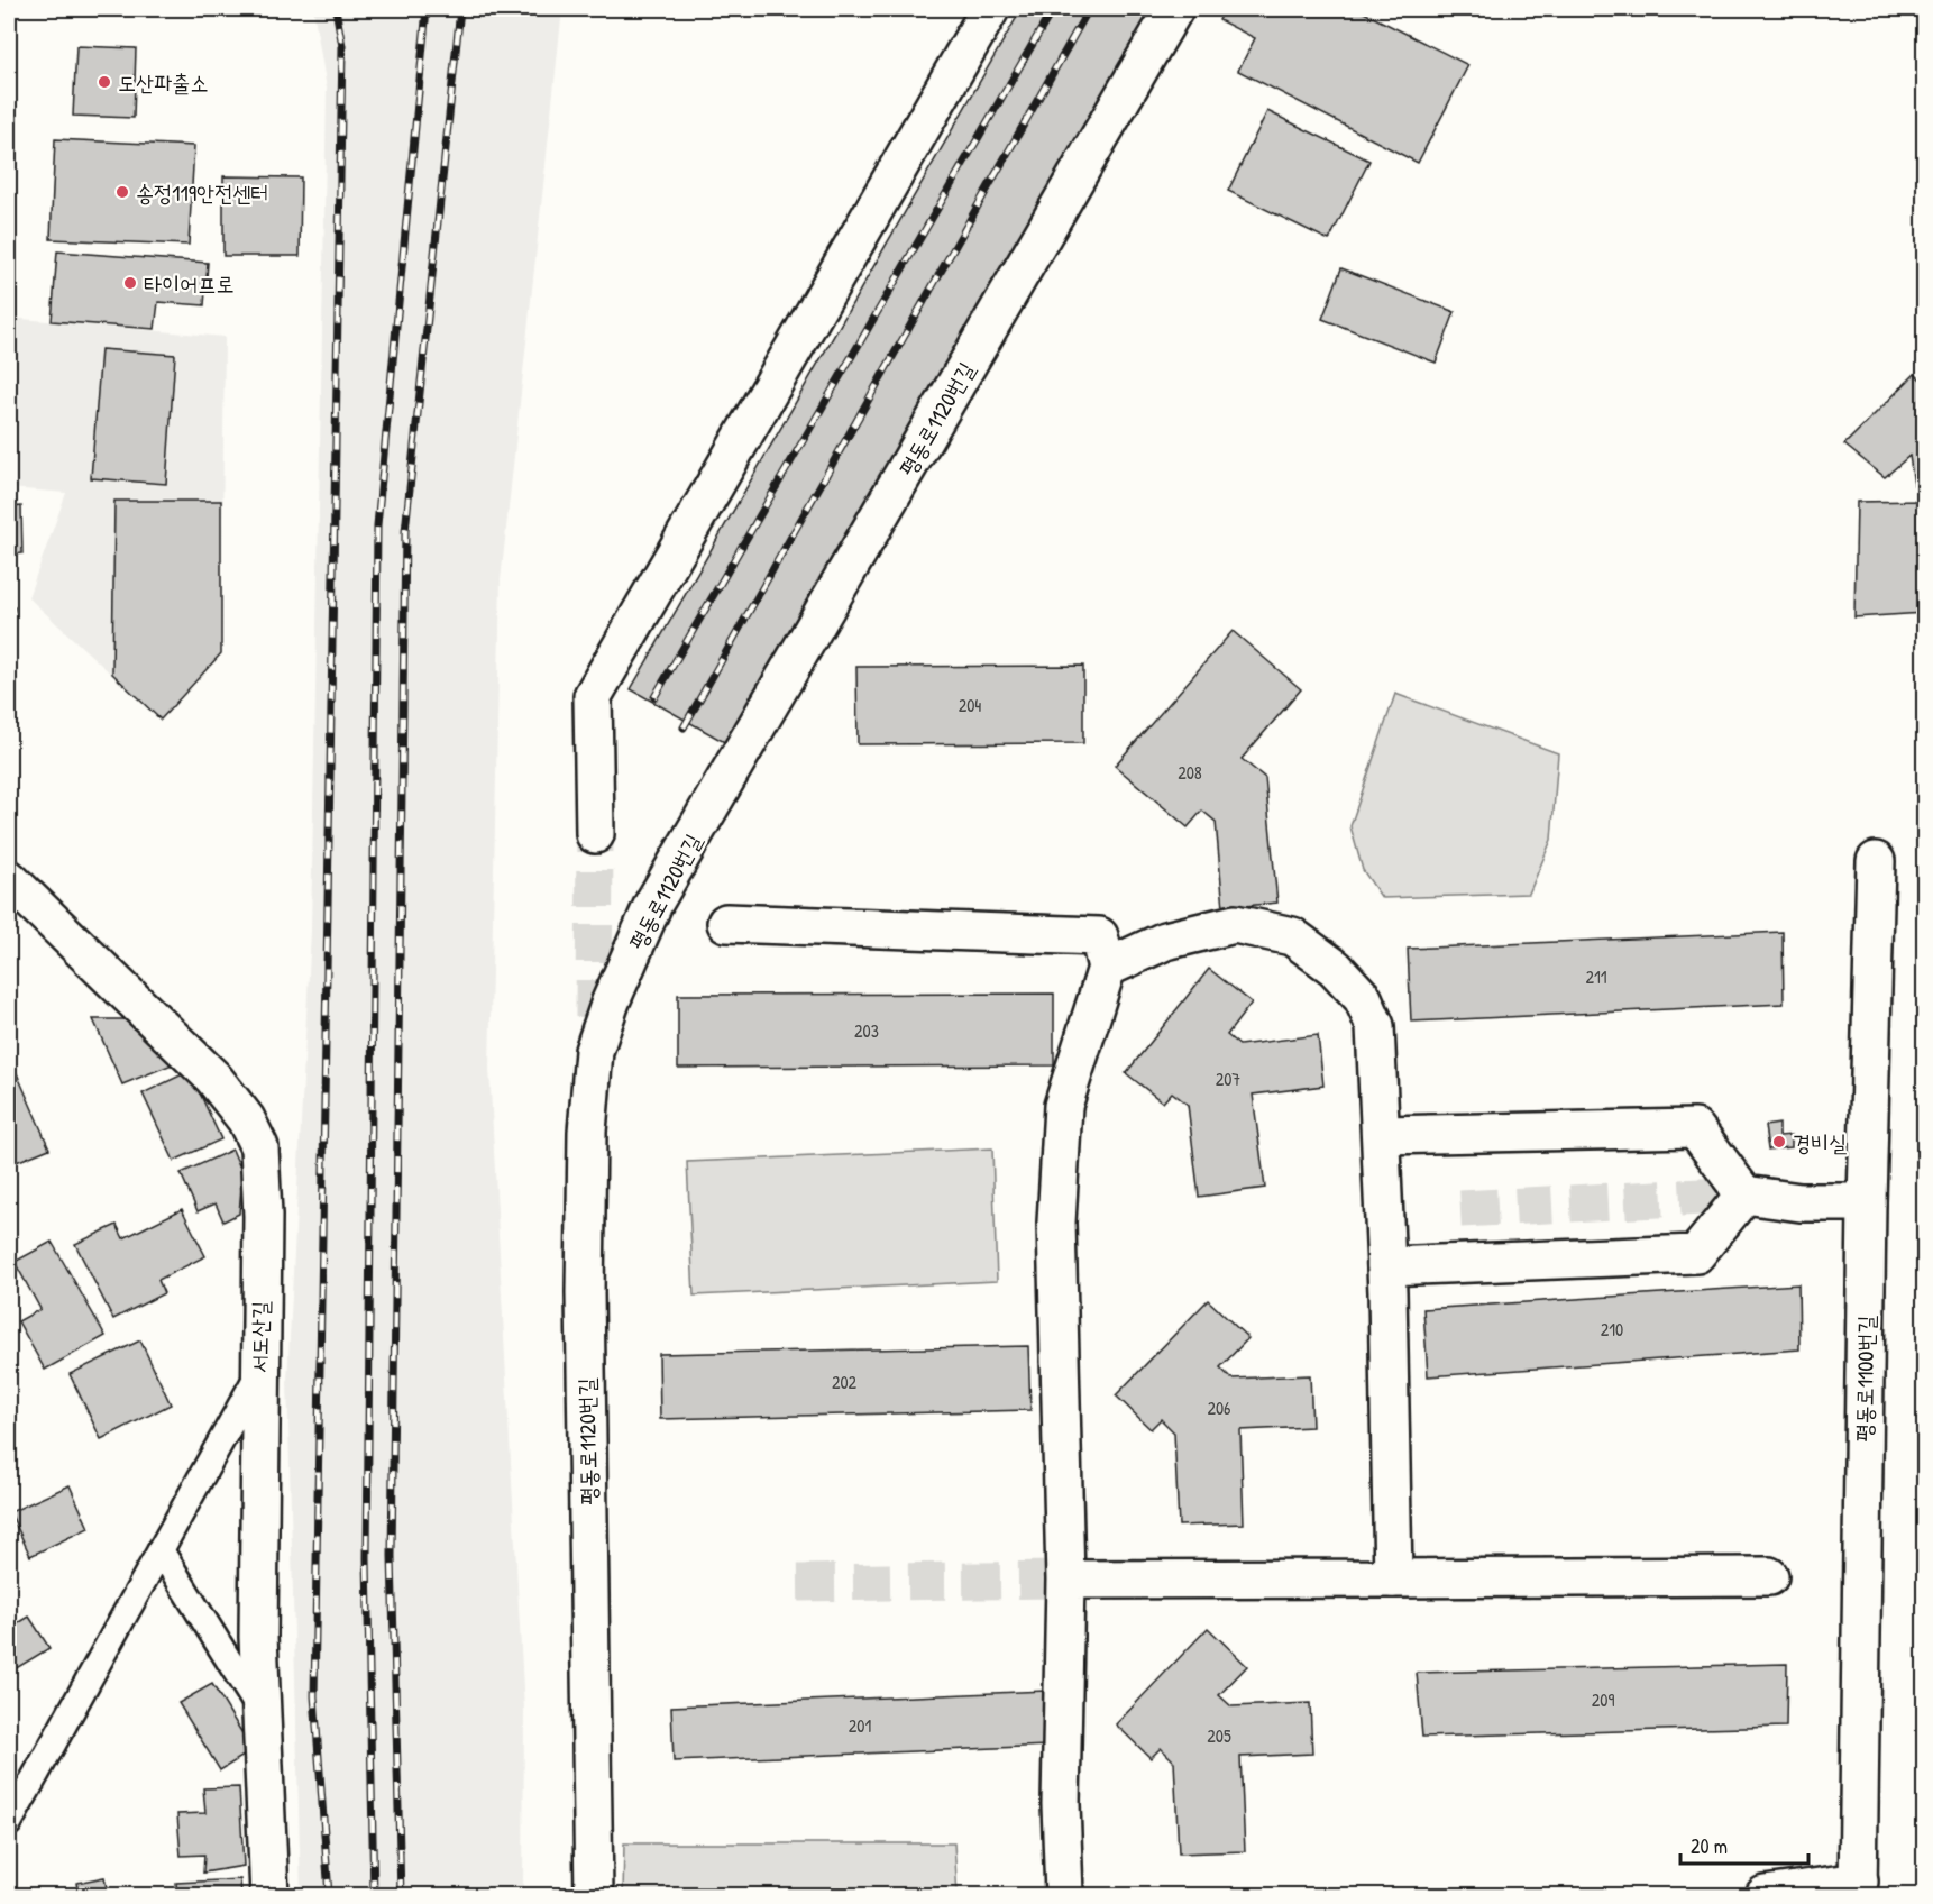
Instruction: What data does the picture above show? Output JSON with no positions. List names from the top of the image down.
{
  "streets": {
    "street": ["평동로1120번길", "서도산길", "평동로1100번길"]
  },
  "places": [
    "도산파출소",
    "송정119안전센터",
    "타이어프로",
    "경비실"
  ],
  "house_numbers": [
    "204",
    "208",
    "211",
    "203",
    "207",
    "210",
    "202",
    "206",
    "209",
    "201",
    "205"
  ],
  "scale_bar": "20 m"
}
